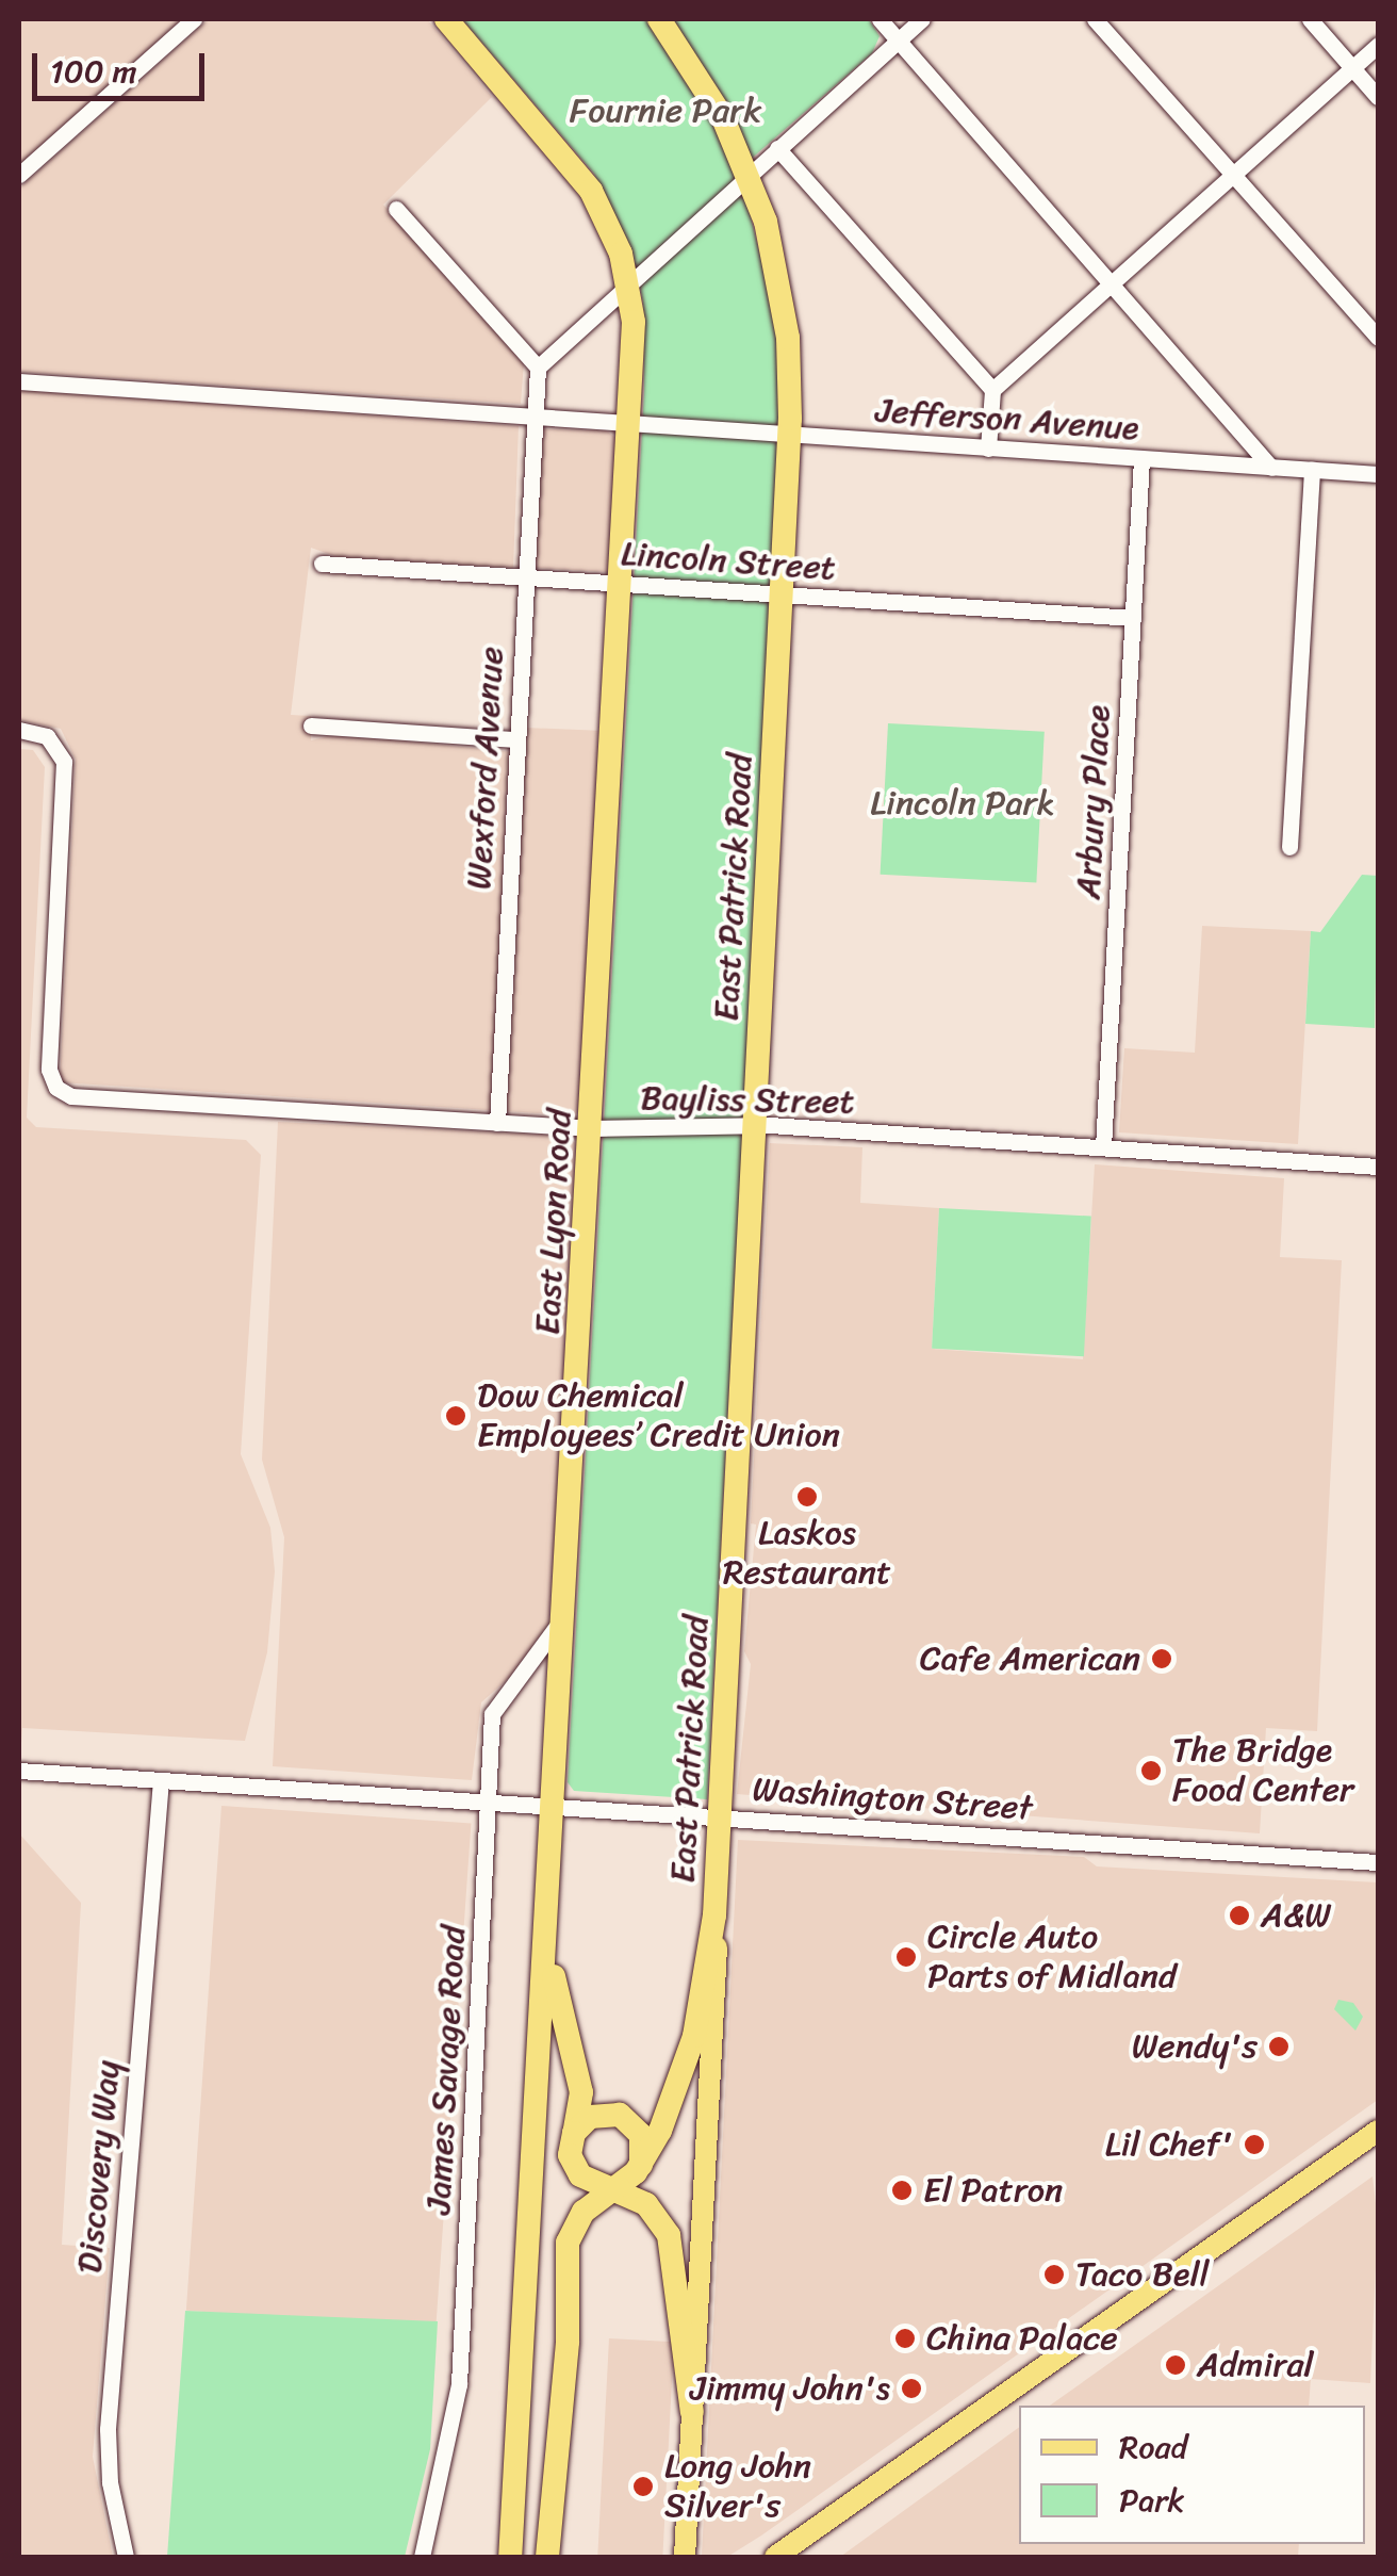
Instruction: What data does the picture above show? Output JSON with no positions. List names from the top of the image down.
{
  "streets": {
    "highway": ["East Patrick Road", "East Lyon Road"],
    "street": [
      "Jefferson Avenue",
      "Lincoln Street",
      "Wexford Avenue",
      "Arbury Place",
      "Bayliss Street",
      "Washington Street",
      "James Savage Road",
      "Discovery Way"
    ]
  },
  "crossings": [
    ["Jefferson Avenue", "Wexford Avenue"],
    ["Jefferson Avenue", "Arbury Place"],
    ["Jefferson Avenue", "East Patrick Road"],
    ["Jefferson Avenue", "East Lyon Road"],
    ["Lincoln Street", "Wexford Avenue"],
    ["Lincoln Street", "Arbury Place"],
    ["Lincoln Street", "East Patrick Road"],
    ["Lincoln Street", "East Lyon Road"],
    ["Wexford Avenue", "Bayliss Street"],
    ["Arbury Place", "Bayliss Street"],
    ["East Patrick Road", "Bayliss Street"],
    ["East Patrick Road", "Washington Street"],
    ["Bayliss Street", "East Lyon Road"],
    ["East Lyon Road", "Washington Street"],
    ["East Lyon Road", "James Savage Road"],
    ["Washington Street", "James Savage Road"],
    ["Washington Street", "Discovery Way"]
  ],
  "parks": ["Fournie Park", "Lincoln Park"],
  "places": [
    "Dow Chemical Employees’ Credit Union",
    "Laskos Restaurant",
    "Cafe American",
    "The Bridge Food Center",
    "A&W",
    "Circle Auto Parts of Midland",
    "Wendy's",
    "Lil Chef'",
    "El Patron",
    "Taco Bell",
    "China Palace",
    "Admiral",
    "Jimmy John's",
    "Long John Silver's"
  ],
  "legend": ["Road", "Park"],
  "scale_bar": "100 m"
}
